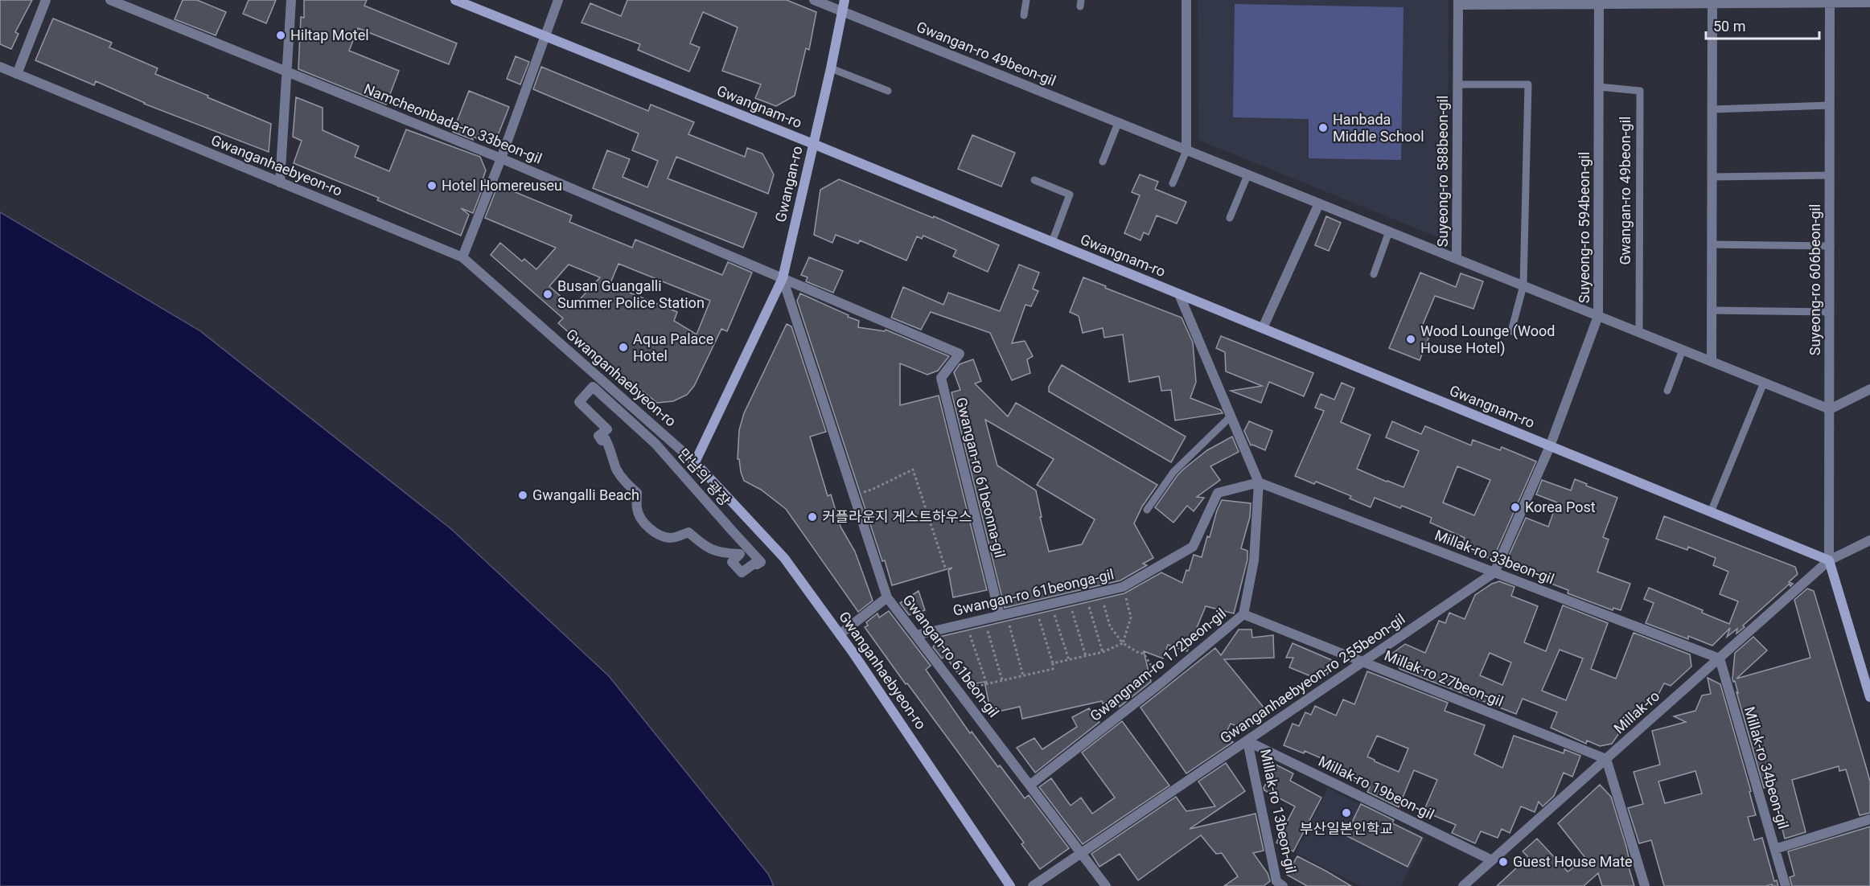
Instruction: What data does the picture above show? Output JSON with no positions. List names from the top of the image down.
{
  "streets": {
    "main road": ["Gwangnam-ro", "Gwanganhaebyeon-ro", "Gwangan-ro"],
    "street": [
      "Gwangan-ro 49beon-gil",
      "Namcheonbada-ro 33beon-gil",
      "Suyeong-ro 588beon-gil",
      "Suyeong-ro 594beon-gil",
      "Suyeong-ro 606beon-gil",
      "만남의 광장",
      "Gwangan-ro 61beonna-gil",
      "Millak-ro 33beon-gil",
      "Gwangan-ro 61beonga-gil",
      "Gwangan-ro 61beon-gil",
      "Gwangnam-ro 172beon-gil",
      "Gwanganhaebyeon-ro 255beon-gil",
      "Millak-ro 27beon-gil",
      "Millak-ro",
      "Millak-ro 34beon-gil",
      "Millak-ro 19beon-gil",
      "Millak-ro 13beon-gil"
    ]
  },
  "crossings": [
    ["Gwangan-ro 49beon-gil", "Suyeong-ro 588beon-gil"],
    ["Gwangan-ro 49beon-gil", "Gwangan-ro"],
    ["Gwangan-ro 49beon-gil", "Suyeong-ro 594beon-gil"],
    ["Gwangan-ro 49beon-gil", "Suyeong-ro 606beon-gil"],
    ["Gwangnam-ro", "Gwangan-ro"],
    ["Gwangnam-ro", "Suyeong-ro 594beon-gil"],
    ["Gwangnam-ro", "Suyeong-ro 606beon-gil"],
    ["Gwangnam-ro", "Gwangnam-ro 172beon-gil"],
    ["Gwangnam-ro", "Millak-ro"],
    ["Namcheonbada-ro 33beon-gil", "Gwangan-ro"],
    ["Namcheonbada-ro 33beon-gil", "Gwangan-ro 61beonna-gil"],
    ["Namcheonbada-ro 33beon-gil", "Gwangan-ro 61beon-gil"],
    ["Gwanganhaebyeon-ro", "Gwangan-ro"],
    ["Gwangan-ro", "Gwangan-ro 61beonna-gil"],
    ["Gwangan-ro", "Gwangan-ro 61beon-gil"],
    ["Suyeong-ro 606beon-gil", "Millak-ro"],
    ["Gwangan-ro 61beonna-gil", "Gwangan-ro 61beonga-gil"],
    ["Gwangan-ro 61beonna-gil", "Gwangan-ro 61beon-gil"],
    ["Millak-ro 33beon-gil", "Gwangan-ro 61beonga-gil"],
    ["Millak-ro 33beon-gil", "Gwangnam-ro 172beon-gil"],
    ["Millak-ro 33beon-gil", "Gwanganhaebyeon-ro 255beon-gil"],
    ["Millak-ro 33beon-gil", "Millak-ro"],
    ["Millak-ro 33beon-gil", "Millak-ro 34beon-gil"],
    ["Gwangan-ro 61beonga-gil", "Gwangan-ro 61beon-gil"],
    ["Gwangan-ro 61beonga-gil", "Gwangnam-ro 172beon-gil"],
    ["Gwangan-ro 61beon-gil", "Gwangnam-ro 172beon-gil"],
    ["Gwangan-ro 61beon-gil", "Gwanganhaebyeon-ro 255beon-gil"],
    ["Gwangnam-ro 172beon-gil", "Millak-ro 27beon-gil"],
    ["Gwanganhaebyeon-ro 255beon-gil", "Millak-ro 27beon-gil"],
    ["Gwanganhaebyeon-ro 255beon-gil", "Millak-ro 19beon-gil"],
    ["Gwanganhaebyeon-ro 255beon-gil", "Millak-ro 13beon-gil"],
    ["Millak-ro 27beon-gil", "Millak-ro"],
    ["Millak-ro", "Millak-ro 34beon-gil"],
    ["Millak-ro", "Millak-ro 19beon-gil"],
    ["Millak-ro 19beon-gil", "Millak-ro 13beon-gil"]
  ],
  "places": [
    "Hiltap Motel",
    "Hanbada Middle School",
    "Hotel Homereuseu",
    "Busan Guangalli Summer Police Station",
    "Wood Lounge (Wood House Hotel)",
    "Aqua Palace Hotel",
    "Gwangalli Beach",
    "Korea Post",
    "커플라운지 게스트하우스",
    "부산일본인학교",
    "Guest House Mate"
  ],
  "scale_bar": "50 m"
}
